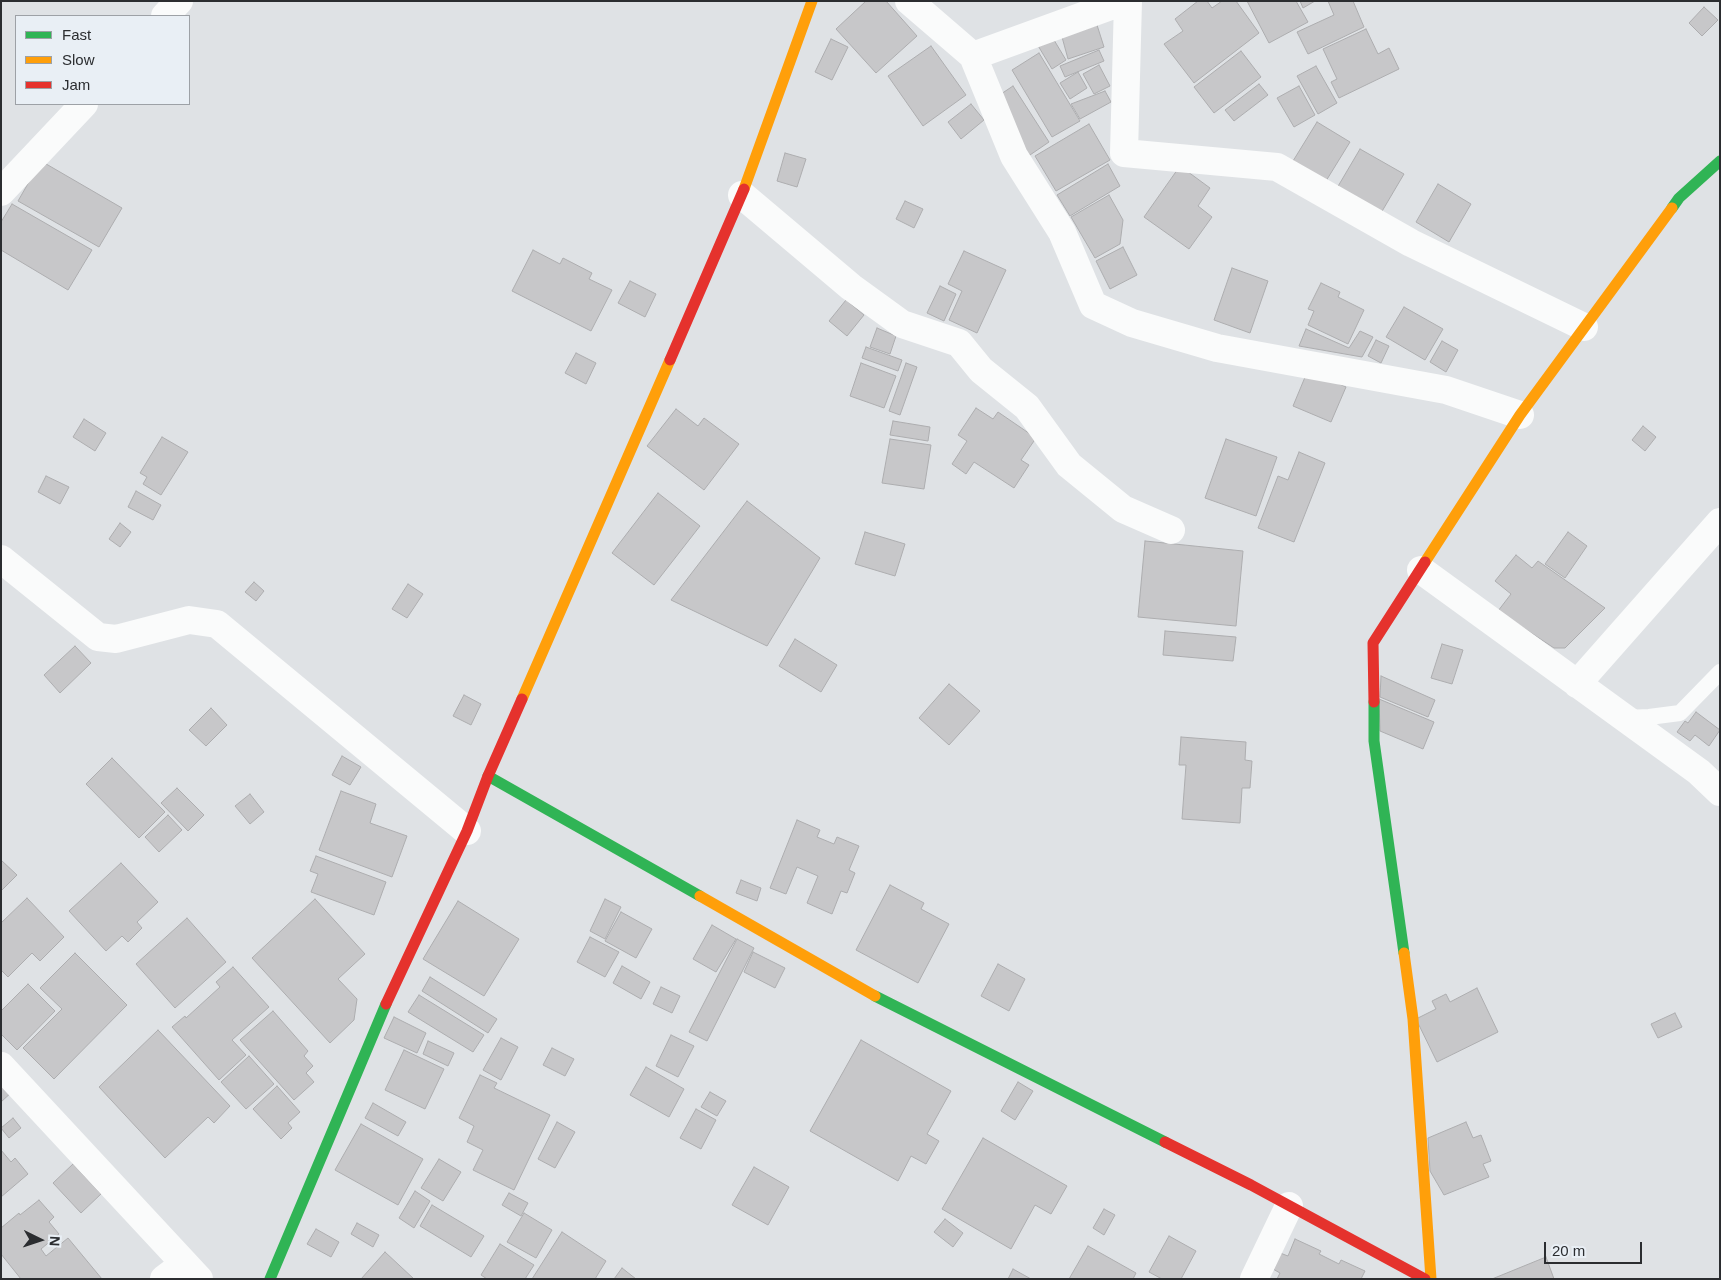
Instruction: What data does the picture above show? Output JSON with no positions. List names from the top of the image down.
{
  "legend": ["Fast", "Slow", "Jam"],
  "scale_bar": "20 m",
  "north": "right"
}
